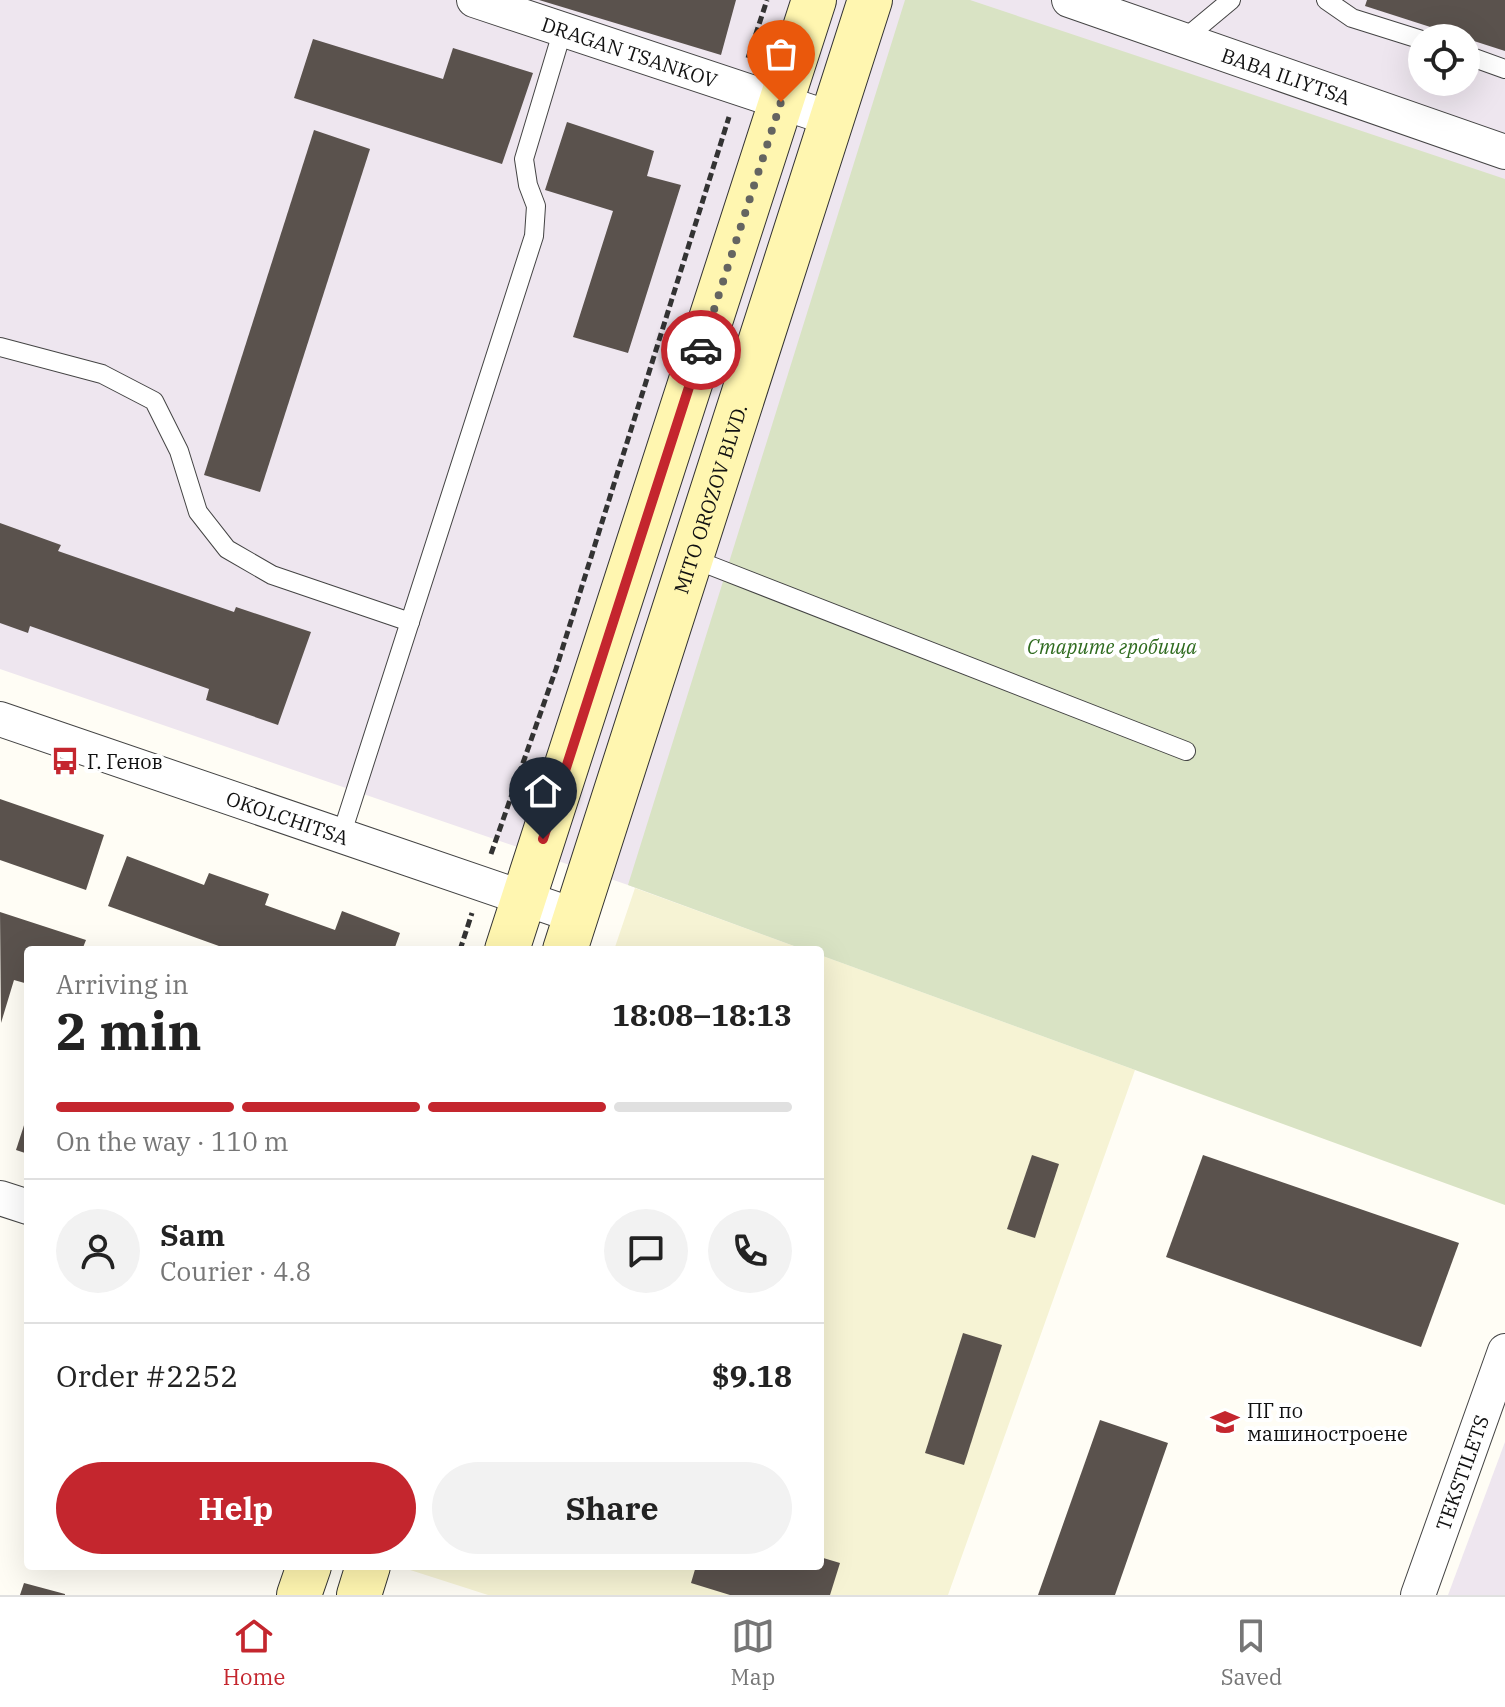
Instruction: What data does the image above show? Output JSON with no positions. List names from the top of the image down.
{
  "streets": {
    "main road": ["MITO OROZOV BLVD."],
    "street": [
      "DRAGAN TSANKOV",
      "BABA ILIYTSA",
      "OKOLCHITSA",
      "TEKSTILETS"
    ]
  },
  "crossings": [
    ["DRAGAN TSANKOV", "MITO OROZOV BLVD."],
    ["MITO OROZOV BLVD.", "OKOLCHITSA"]
  ],
  "parks": ["Старите гробища"],
  "places": {
    "bus stop": ["Г. Генов"],
    "school or university": ["ПГ по машиностроене"]
  },
  "page": {
    "heading": ["2 min", "Arriving in", "18:08–18:13"],
    "panel": [
      "Sam",
      "Courier · 4.8",
      "Order #2252",
      "$9.18"
    ],
    "bar": "On the way · 110 m",
    "buttons": ["Help", "Share"],
    "tabs": ["Home", "Map", "Saved"]
  }
}
